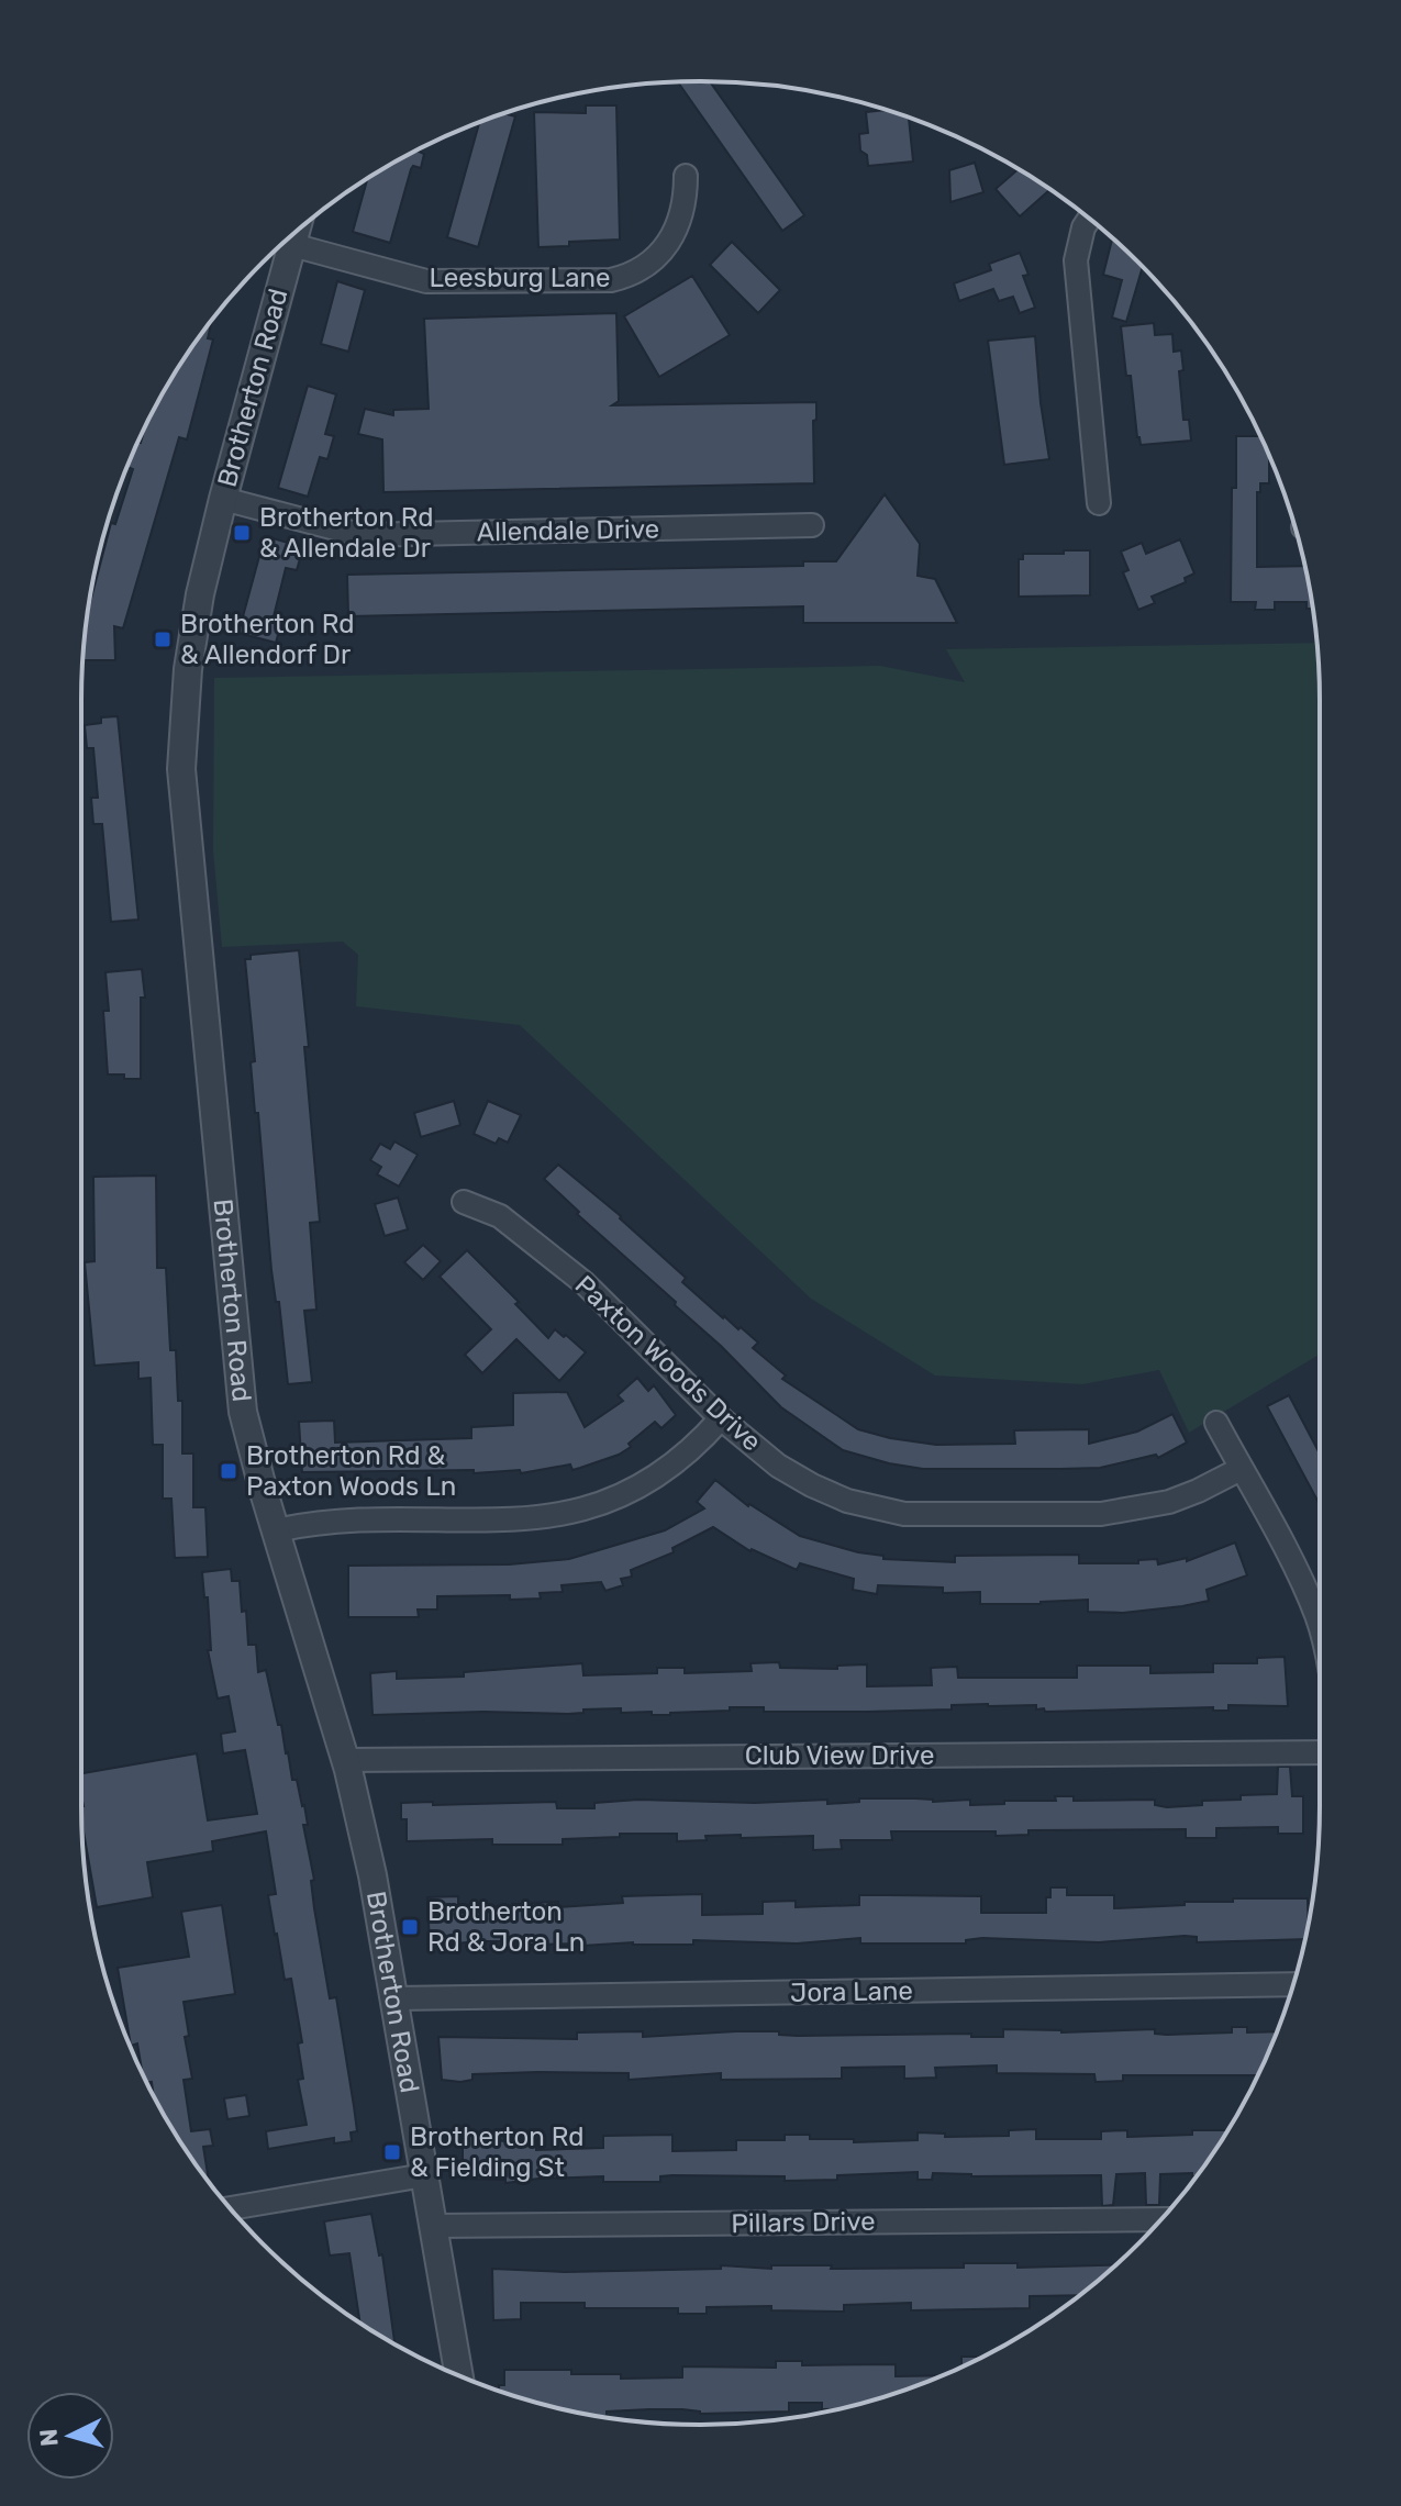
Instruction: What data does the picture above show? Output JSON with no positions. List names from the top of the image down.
{
  "streets": {
    "street": [
      "Leesburg Lane",
      "Brotherton Road",
      "Allendale Drive",
      "Paxton Woods Drive",
      "Club View Drive",
      "Jora Lane",
      "Pillars Drive"
    ]
  },
  "crossings": [
    ["Leesburg Lane", "Brotherton Road"],
    ["Brotherton Road", "Allendale Drive"],
    ["Brotherton Road", "Club View Drive"],
    ["Brotherton Road", "Jora Lane"],
    ["Brotherton Road", "Pillars Drive"]
  ],
  "places": {
    "transit": [
      "Brotherton Rd & Allendale Dr",
      "Brotherton Rd & Allendorf Dr",
      "Brotherton Rd & Paxton Woods Ln",
      "Brotherton Rd & Jora Ln",
      "Brotherton Rd & Fielding St"
    ]
  },
  "north": "left"
}
